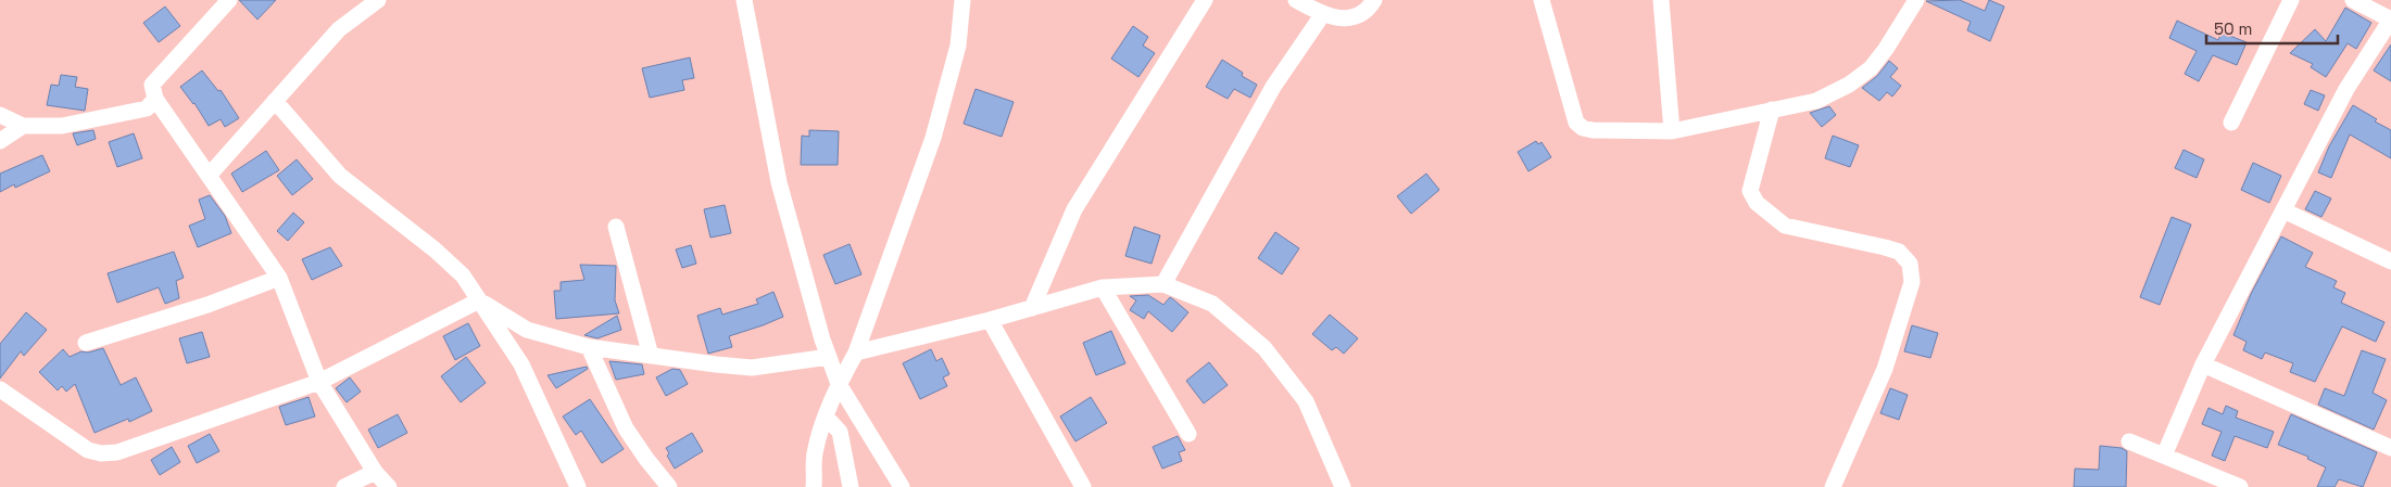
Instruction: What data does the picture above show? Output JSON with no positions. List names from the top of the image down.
{
  "scale_bar": "50 m"
}
